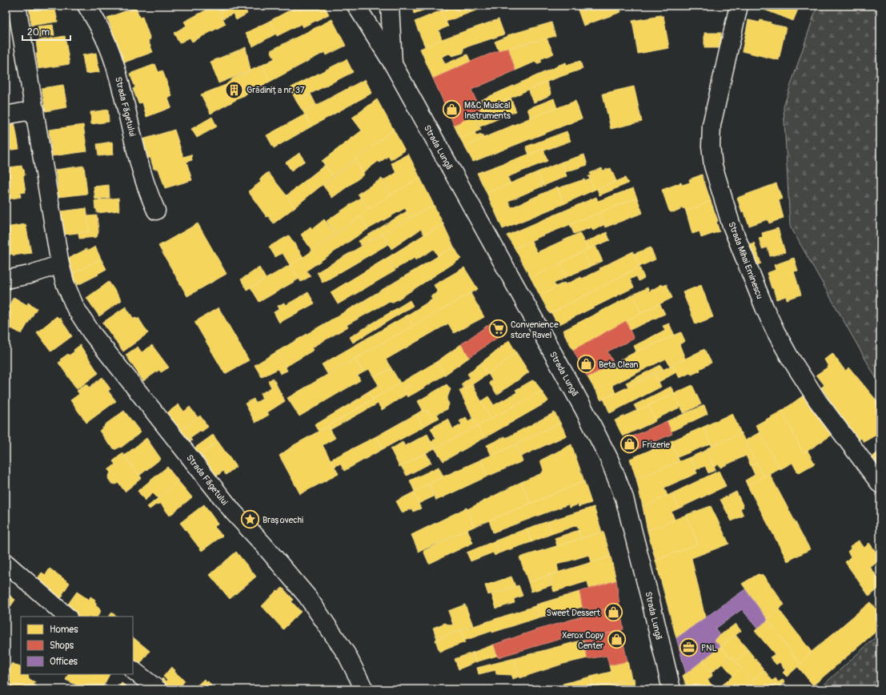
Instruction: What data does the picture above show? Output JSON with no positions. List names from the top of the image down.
{
  "streets": {
    "street": ["Strada Făgetului", "Strada Lungă", "Strada Mihai Eminescu"]
  },
  "places": {
    "building": ["Grădinița nr. 37"],
    "shop": [
      "M&C Musical Instruments",
      "Beta Clean",
      "Frizerie",
      "Sweet Dessert",
      "Xerox Copy Center"
    ],
    "supermarket": ["Convenience store Ravel"],
    "place": ["Brașovechi"],
    "office": ["PNL"]
  },
  "legend": ["Homes", "Shops", "Offices"],
  "scale_bar": "20 m"
}
